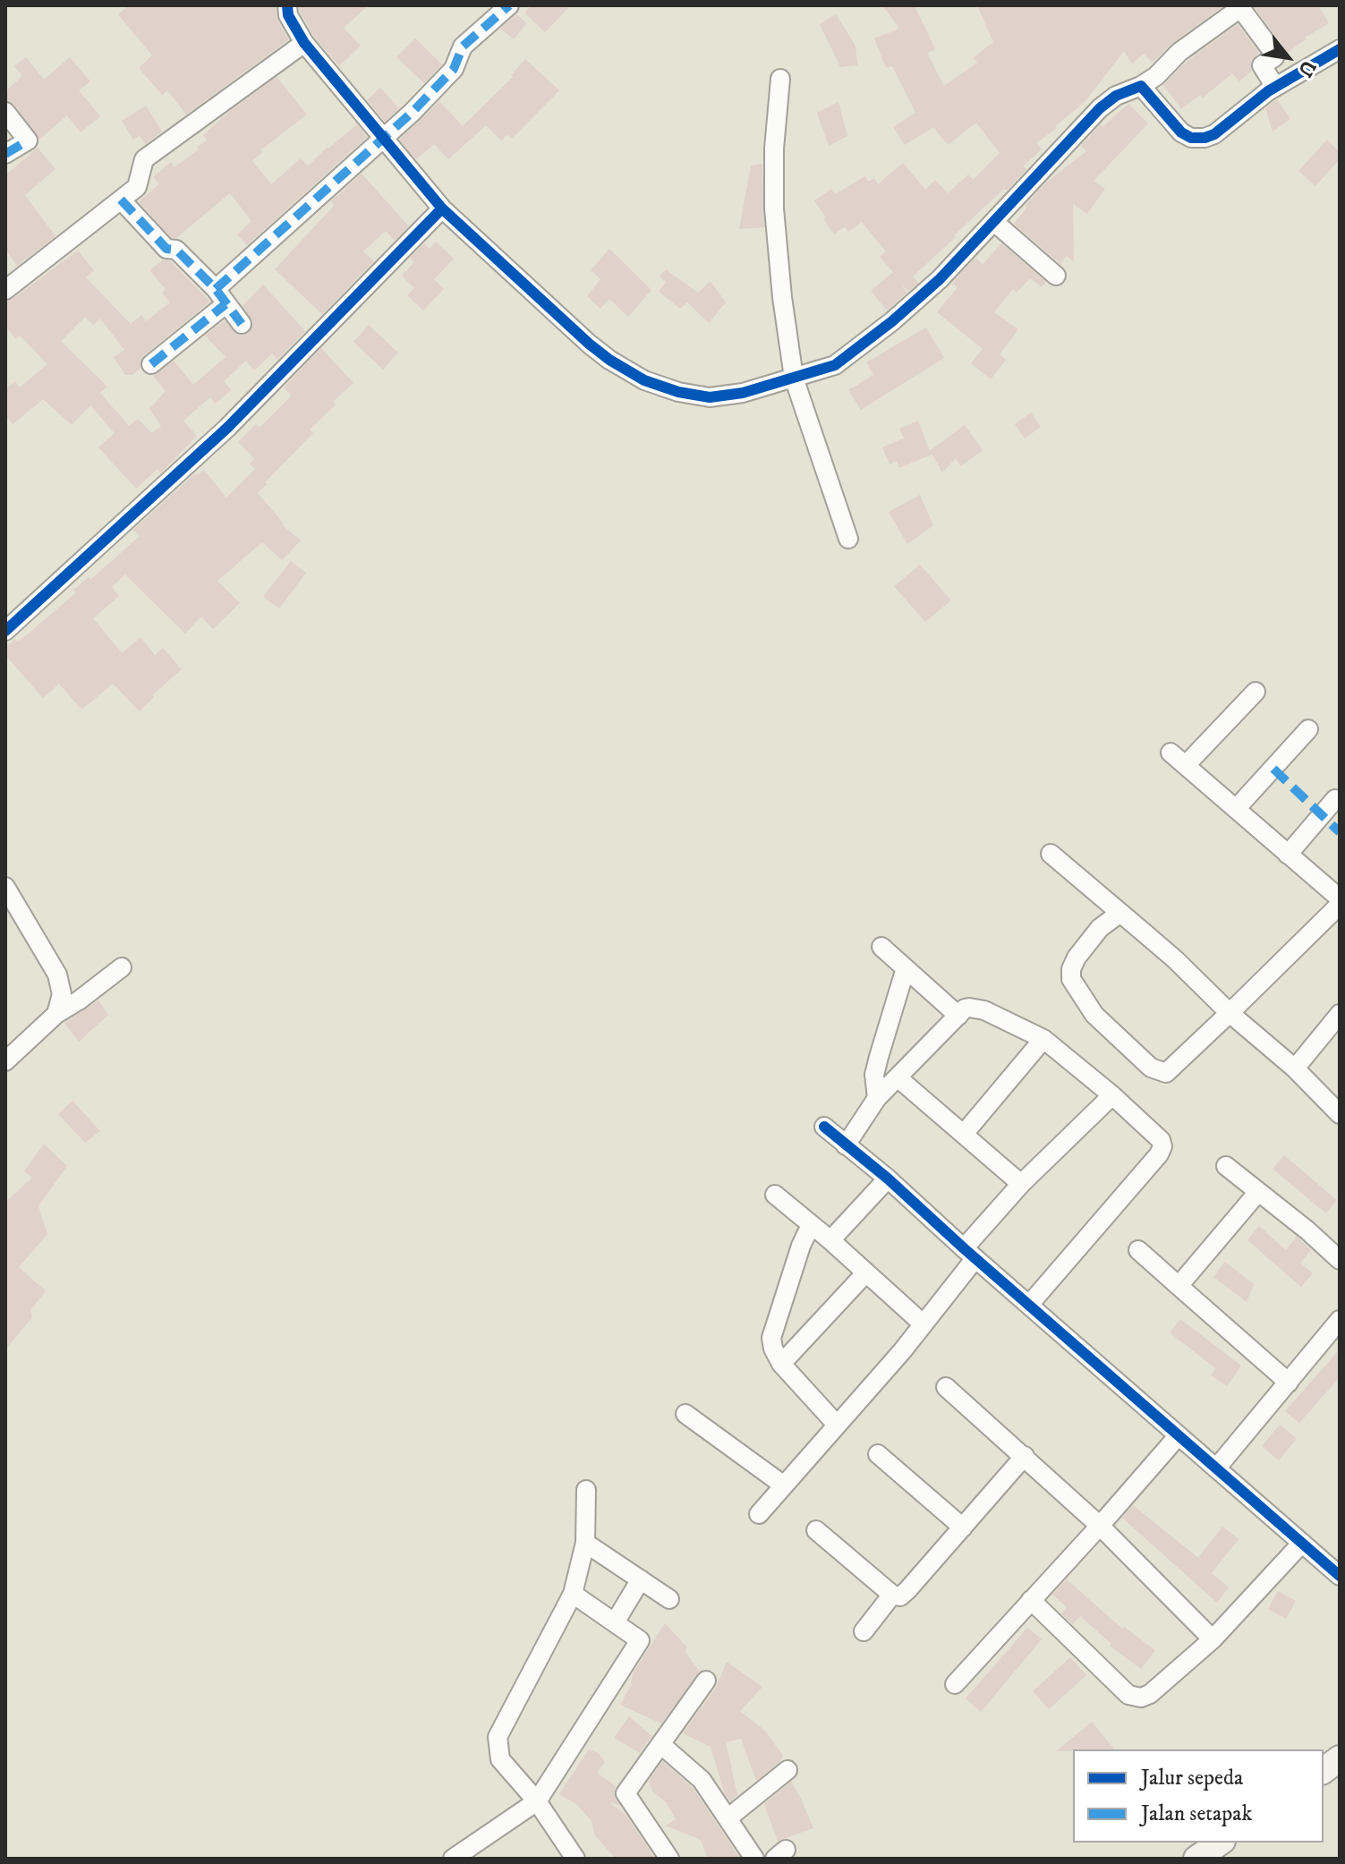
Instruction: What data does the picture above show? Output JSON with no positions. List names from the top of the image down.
{
  "legend": ["Jalur sepeda", "Jalan setapak"],
  "north": "bottom right"
}
